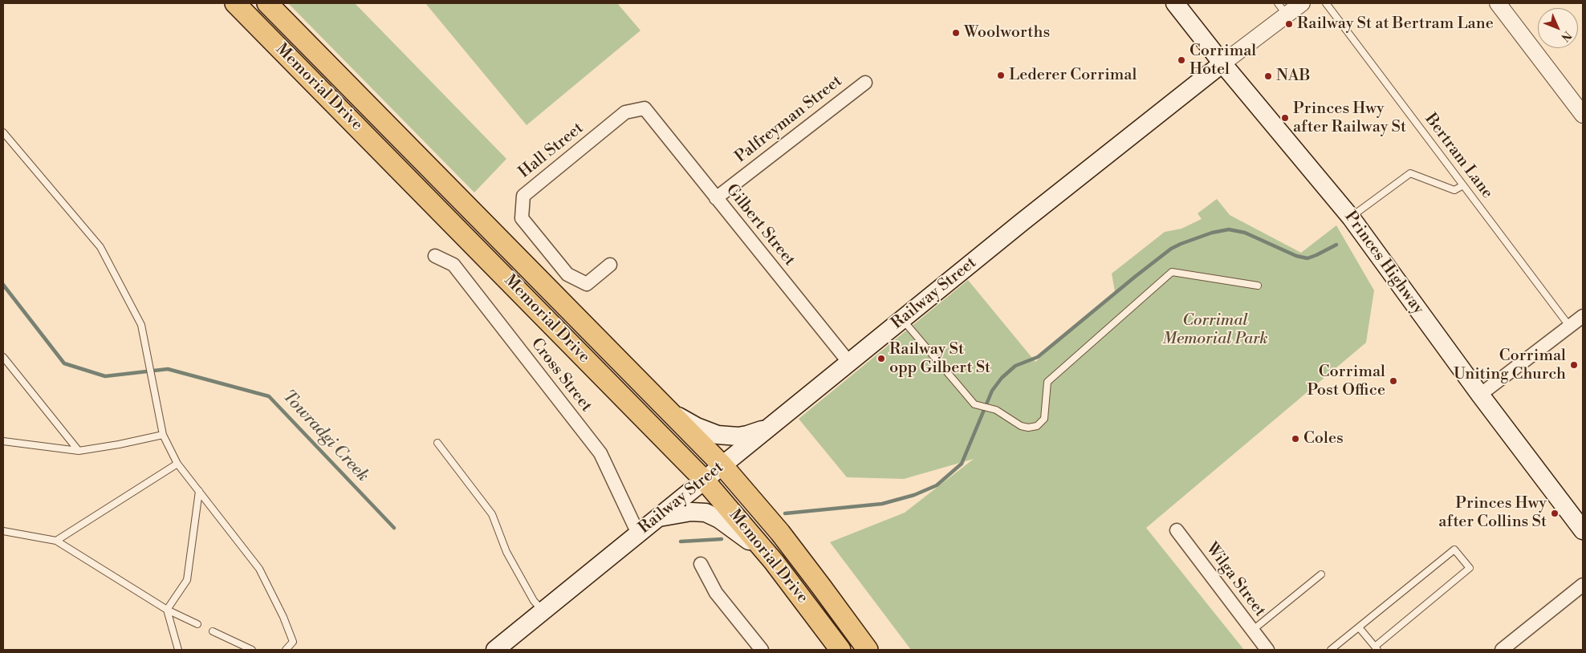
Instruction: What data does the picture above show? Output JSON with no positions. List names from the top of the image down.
{
  "streets": {
    "main road": ["Memorial Drive", "Princes Highway", "Railway Street"],
    "street": [
      "Palfreyman Street",
      "Hall Street",
      "Gilbert Street",
      "Cross Street",
      "Wilga Street"
    ],
    "lane": ["Bertram Lane"]
  },
  "crossings": [
    ["Memorial Drive", "Railway Street"],
    ["Palfreyman Street", "Gilbert Street"],
    ["Hall Street", "Gilbert Street"],
    ["Gilbert Street", "Railway Street"],
    ["Princes Highway", "Railway Street"],
    ["Railway Street", "Cross Street"]
  ],
  "water": ["Towradgi Creek"],
  "parks": ["Corrimal Memorial Park"],
  "places": [
    "Railway St at Bertram Lane",
    "Woolworths",
    "Corrimal Hotel",
    "Lederer Corrimal",
    "NAB",
    "Princes Hwy after Railway St",
    "Railway St opp Gilbert St",
    "Corrimal Uniting Church",
    "Corrimal Post Office",
    "Coles",
    "Princes Hwy after Collins St"
  ],
  "north": "bottom right"
}
